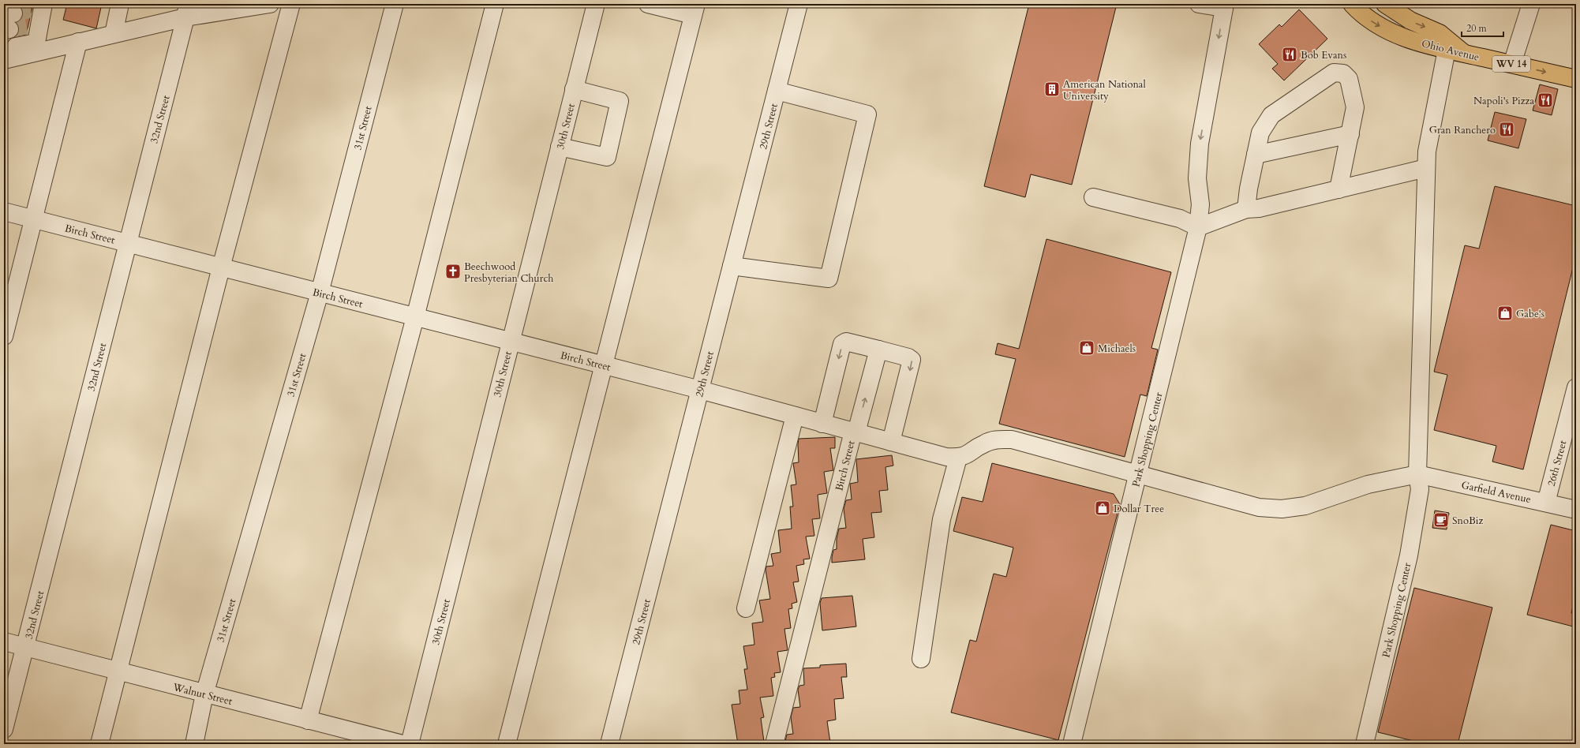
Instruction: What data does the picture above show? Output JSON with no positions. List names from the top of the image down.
{
  "streets": {
    "main road": ["Ohio Avenue", "WV 14"],
    "street": [
      "32nd Street",
      "30th Street",
      "29th Street",
      "31st Street",
      "Birch Street",
      "Park Shopping Center",
      "26th Street",
      "Garfield Avenue",
      "Walnut Street"
    ]
  },
  "crossings": [
    ["Ohio Avenue", "Park Shopping Center"],
    ["32nd Street", "Birch Street"],
    ["32nd Street", "Walnut Street"],
    ["30th Street", "Birch Street"],
    ["29th Street", "Birch Street"],
    ["31st Street", "Birch Street"],
    ["31st Street", "Walnut Street"],
    ["Park Shopping Center", "Garfield Avenue"],
    ["26th Street", "Garfield Avenue"]
  ],
  "places": {
    "restaurant": ["Bob Evans", "Napoli's Pizza", "Gran Ranchero"],
    "building": ["American National University"],
    "church": ["Beechwood Presbyterian Church"],
    "shop": ["Gabe's", "Michaels", "Dollar Tree"],
    "cafe": ["SnoBiz"]
  },
  "scale_bar": "20 m"
}
